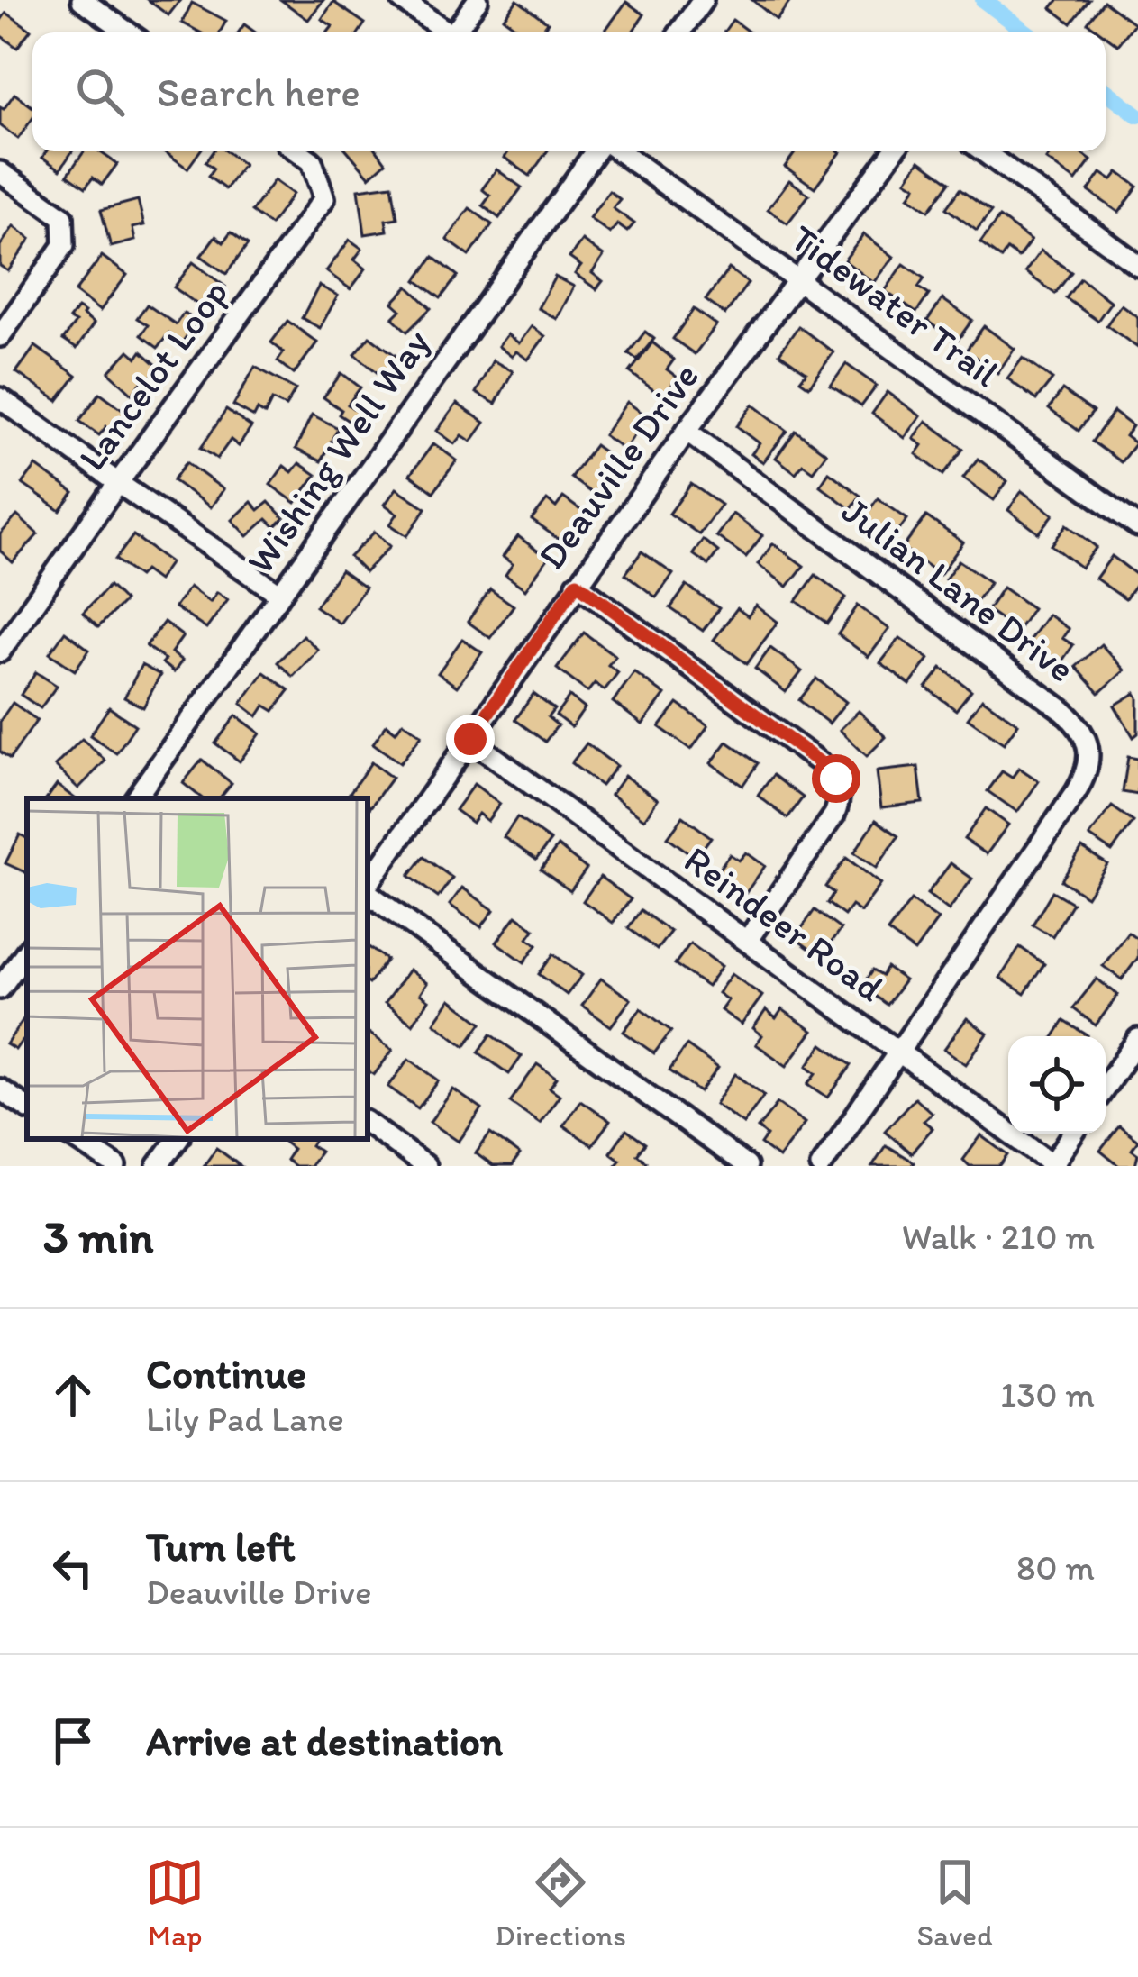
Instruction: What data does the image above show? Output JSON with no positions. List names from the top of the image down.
{
  "streets": {
    "street": [
      "Tidewater Trail",
      "Lancelot Loop",
      "Wishing Well Way",
      "Deauville Drive",
      "Julian Lane Drive",
      "Reindeer Road"
    ]
  },
  "crossings": [
    ["Tidewater Trail", "Deauville Drive"],
    ["Deauville Drive", "Julian Lane Drive"],
    ["Deauville Drive", "Reindeer Road"],
    ["Julian Lane Drive", "Reindeer Road"]
  ],
  "page": {
    "search": "Search here",
    "heading": ["3 min", "Walk · 210 m"],
    "list": [
      ["Continue", "Lily Pad Lane", "130 m"],
      ["Turn left", "Deauville Drive", "80 m"],
      "Arrive at destination"
    ],
    "nav": ["Map", "Directions", "Saved"]
  }
}
